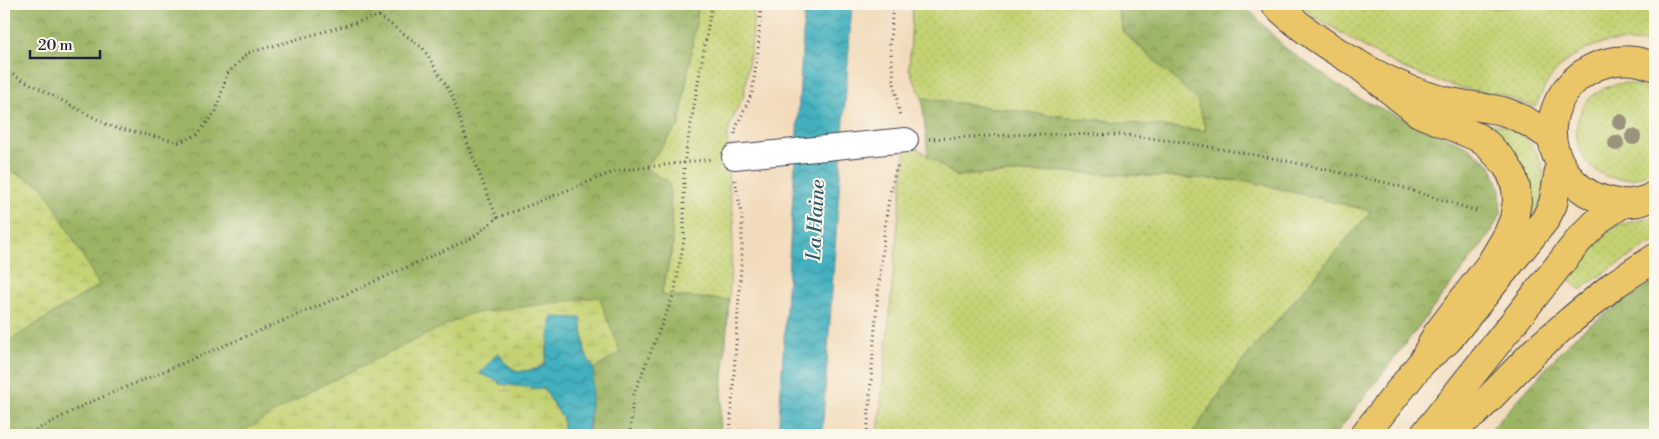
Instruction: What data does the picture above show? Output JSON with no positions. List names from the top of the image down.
{
  "water": ["La Haine"],
  "scale_bar": "20 m"
}
